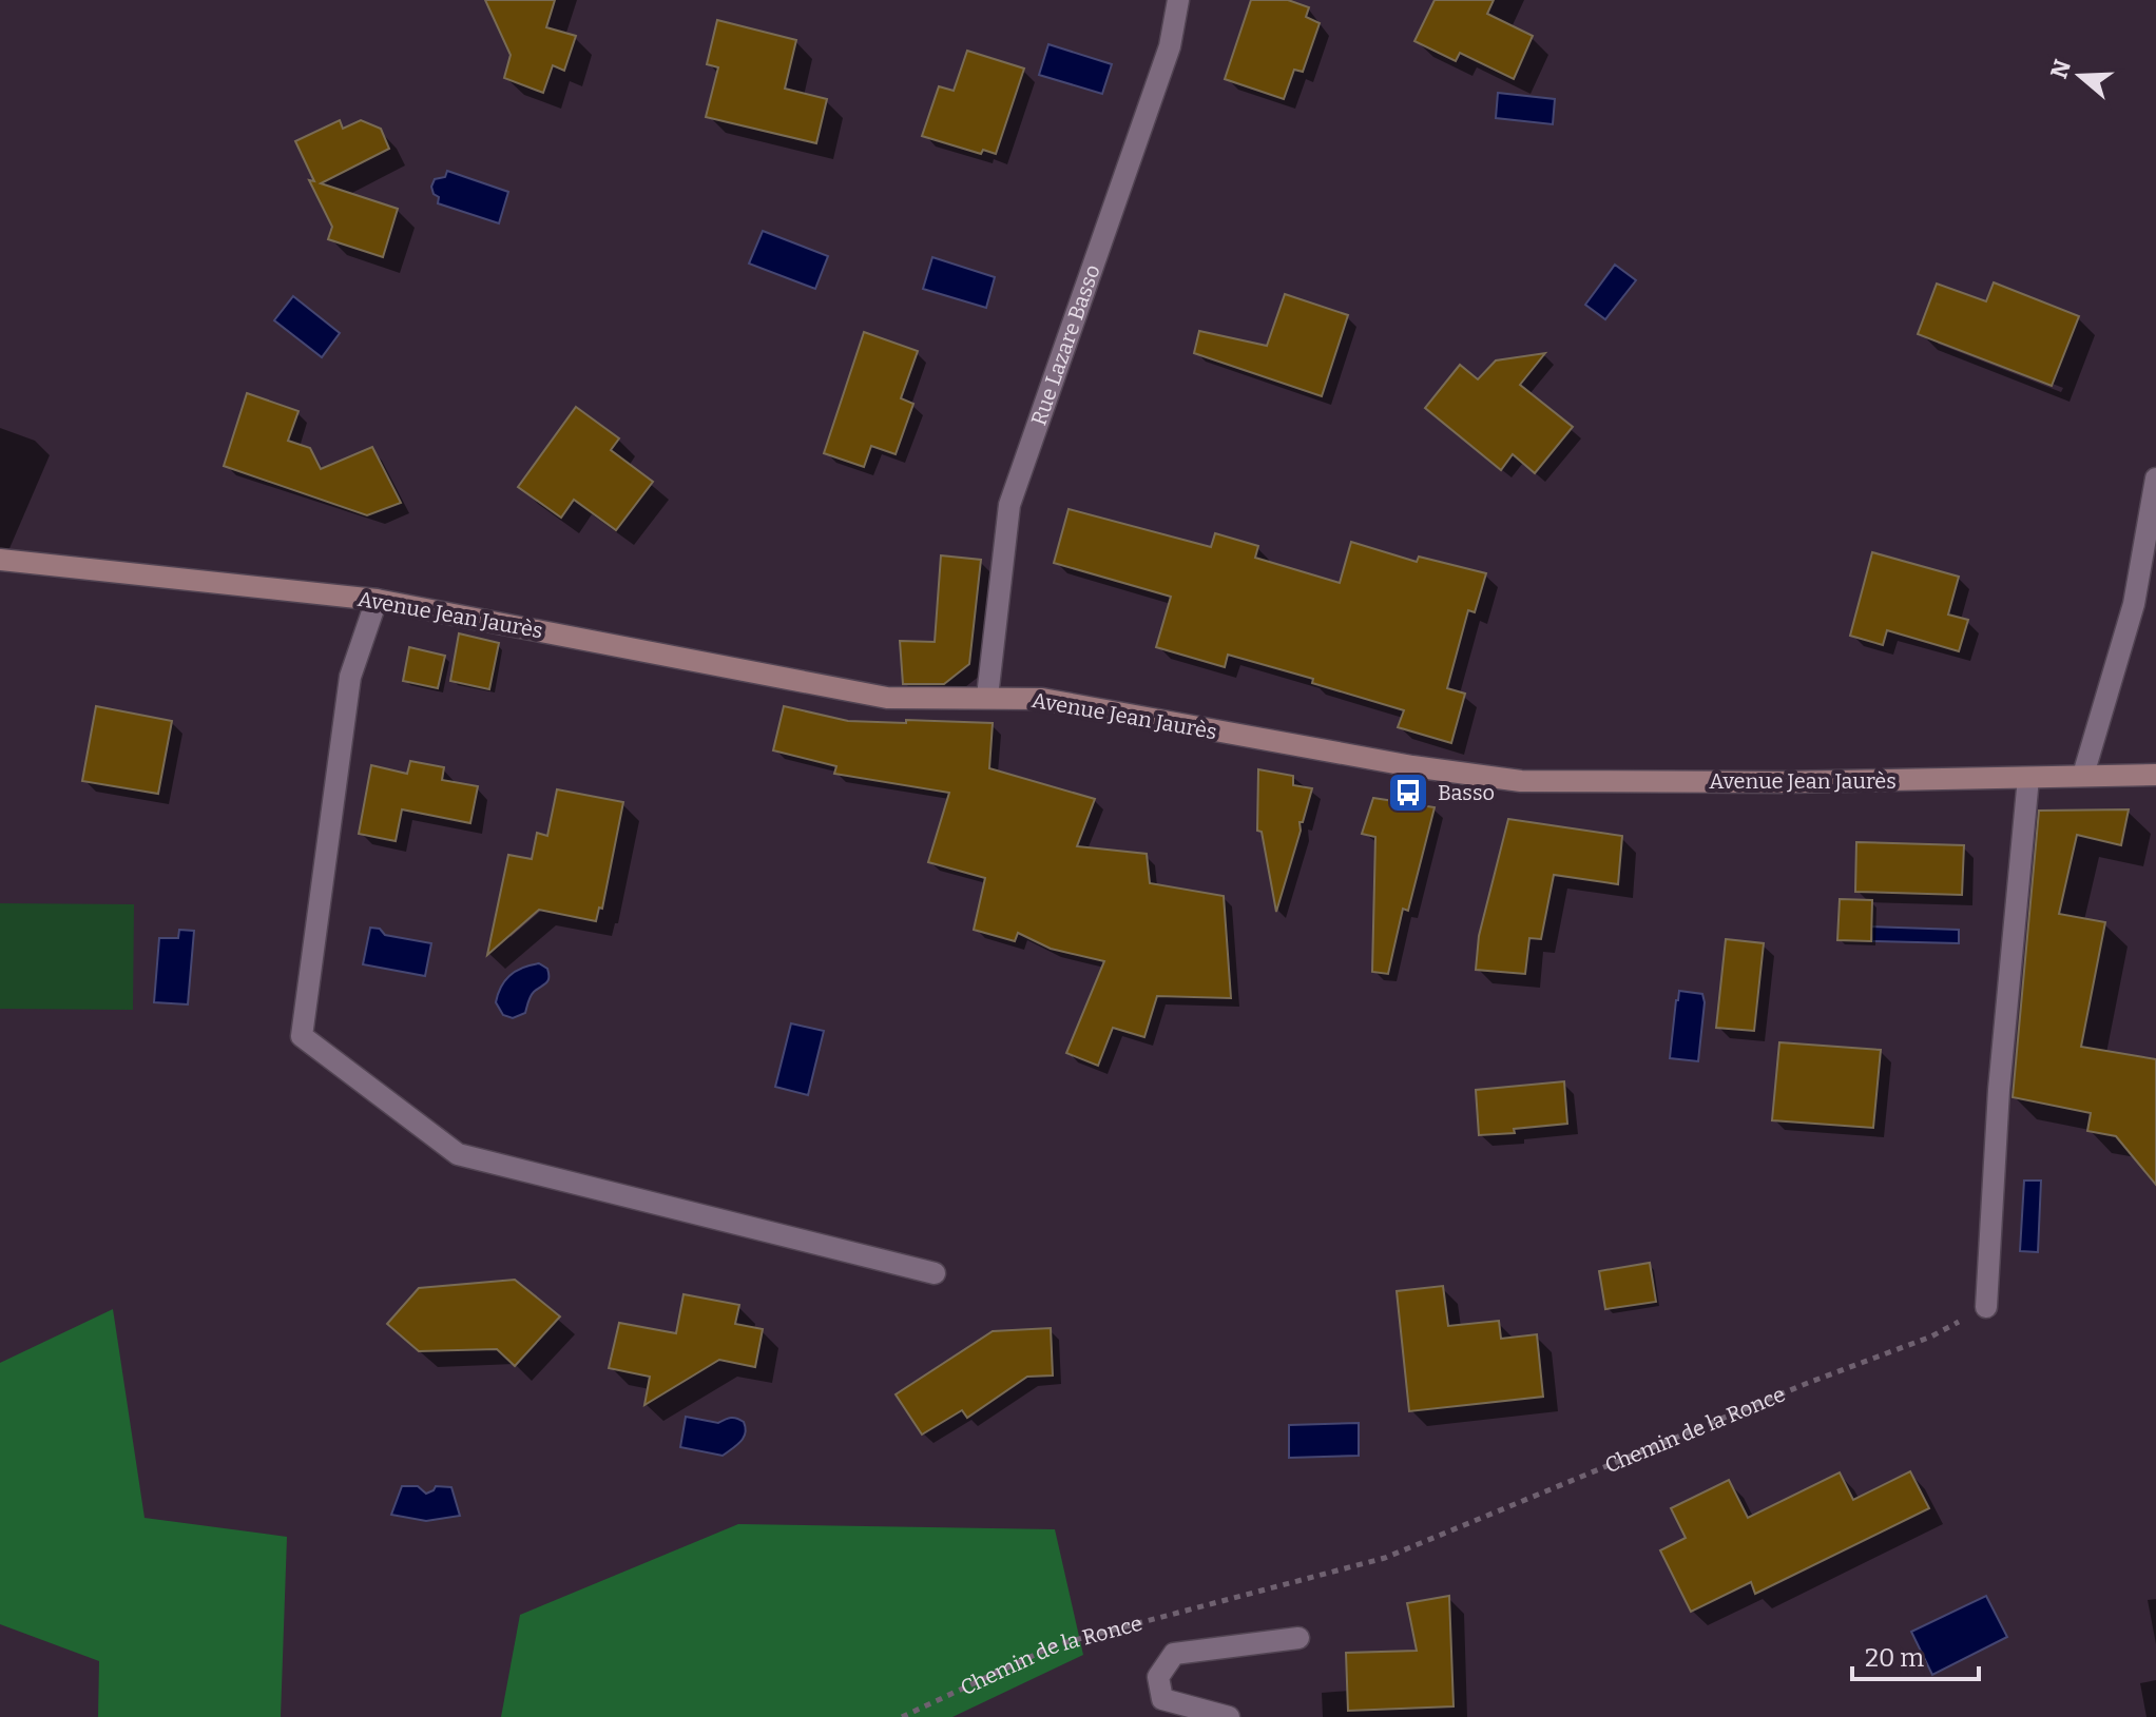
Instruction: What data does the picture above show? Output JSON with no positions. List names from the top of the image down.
{
  "streets": {
    "main road": ["Avenue Jean Jaurès"],
    "street": ["Rue Lazare Basso"],
    "path": ["Chemin de la Ronce"]
  },
  "crossings": [
    ["Rue Lazare Basso", "Avenue Jean Jaurès"]
  ],
  "places": {
    "bus stop": ["Basso"]
  },
  "scale_bar": "20 m",
  "north": "left"
}
